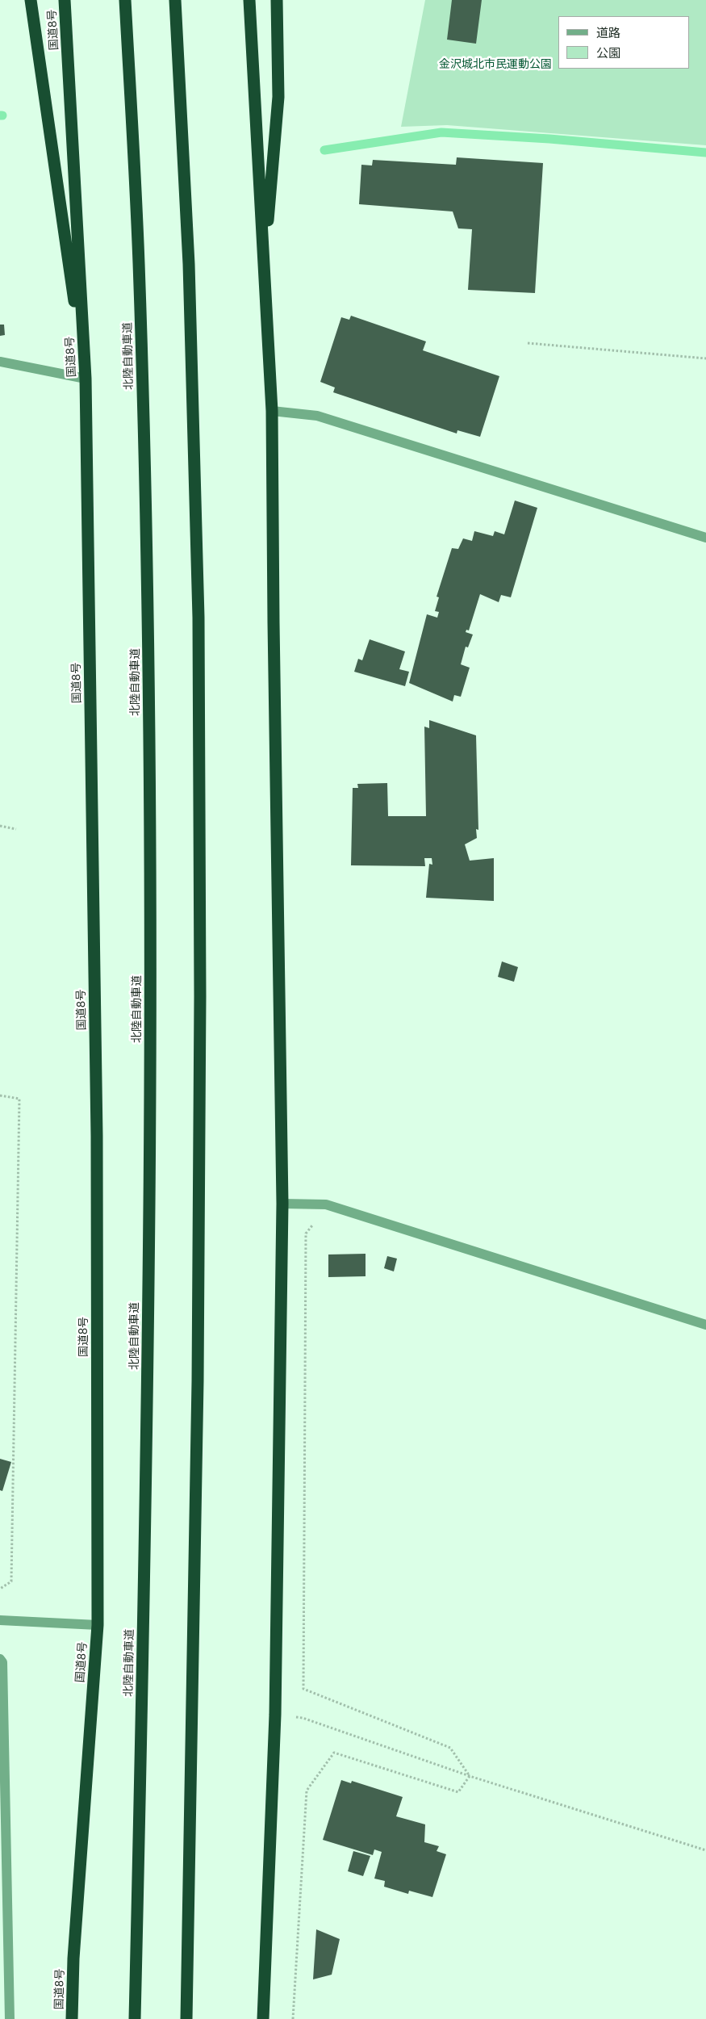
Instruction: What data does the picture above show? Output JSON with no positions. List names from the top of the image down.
{
  "streets": {
    "highway": ["国道8号", "北陸自動車道"]
  },
  "parks": ["金沢城北市民運動公園"],
  "legend": ["道路", "公園"]
}
